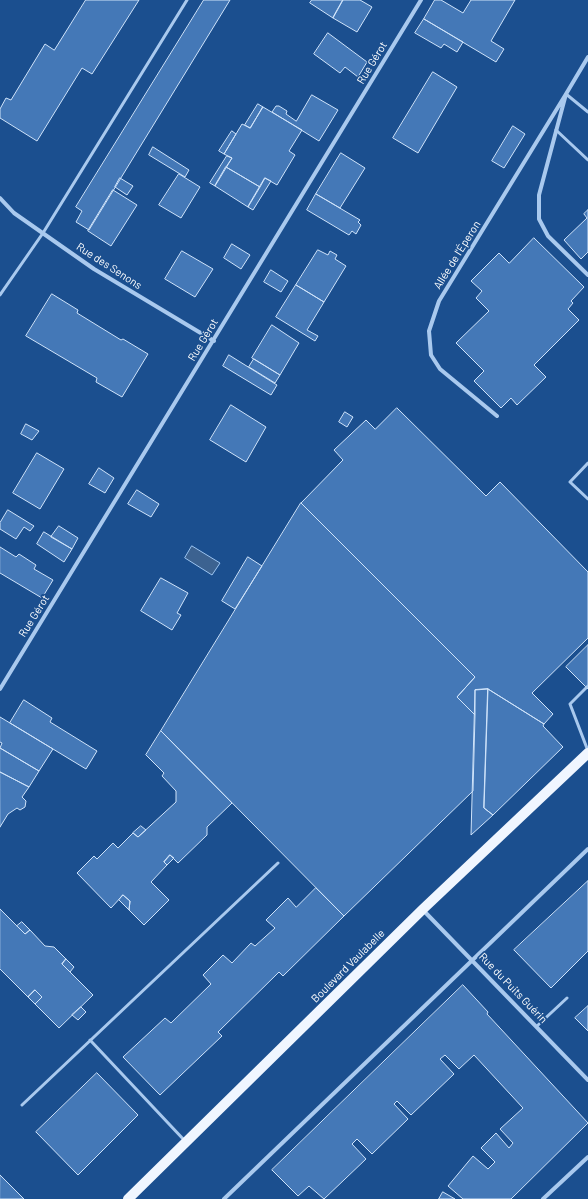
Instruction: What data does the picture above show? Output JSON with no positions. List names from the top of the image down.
{
  "streets": {
    "main road": ["Boulevard Vaulabelle"],
    "street": [
      "Rue Gérot",
      "Allée de l'Éperon",
      "Rue des Senons",
      "Rue du Puits Guérin"
    ]
  },
  "crossings": [
    ["Rue Gérot", "Rue des Senons"],
    ["Boulevard Vaulabelle", "Rue du Puits Guérin"]
  ]
}
